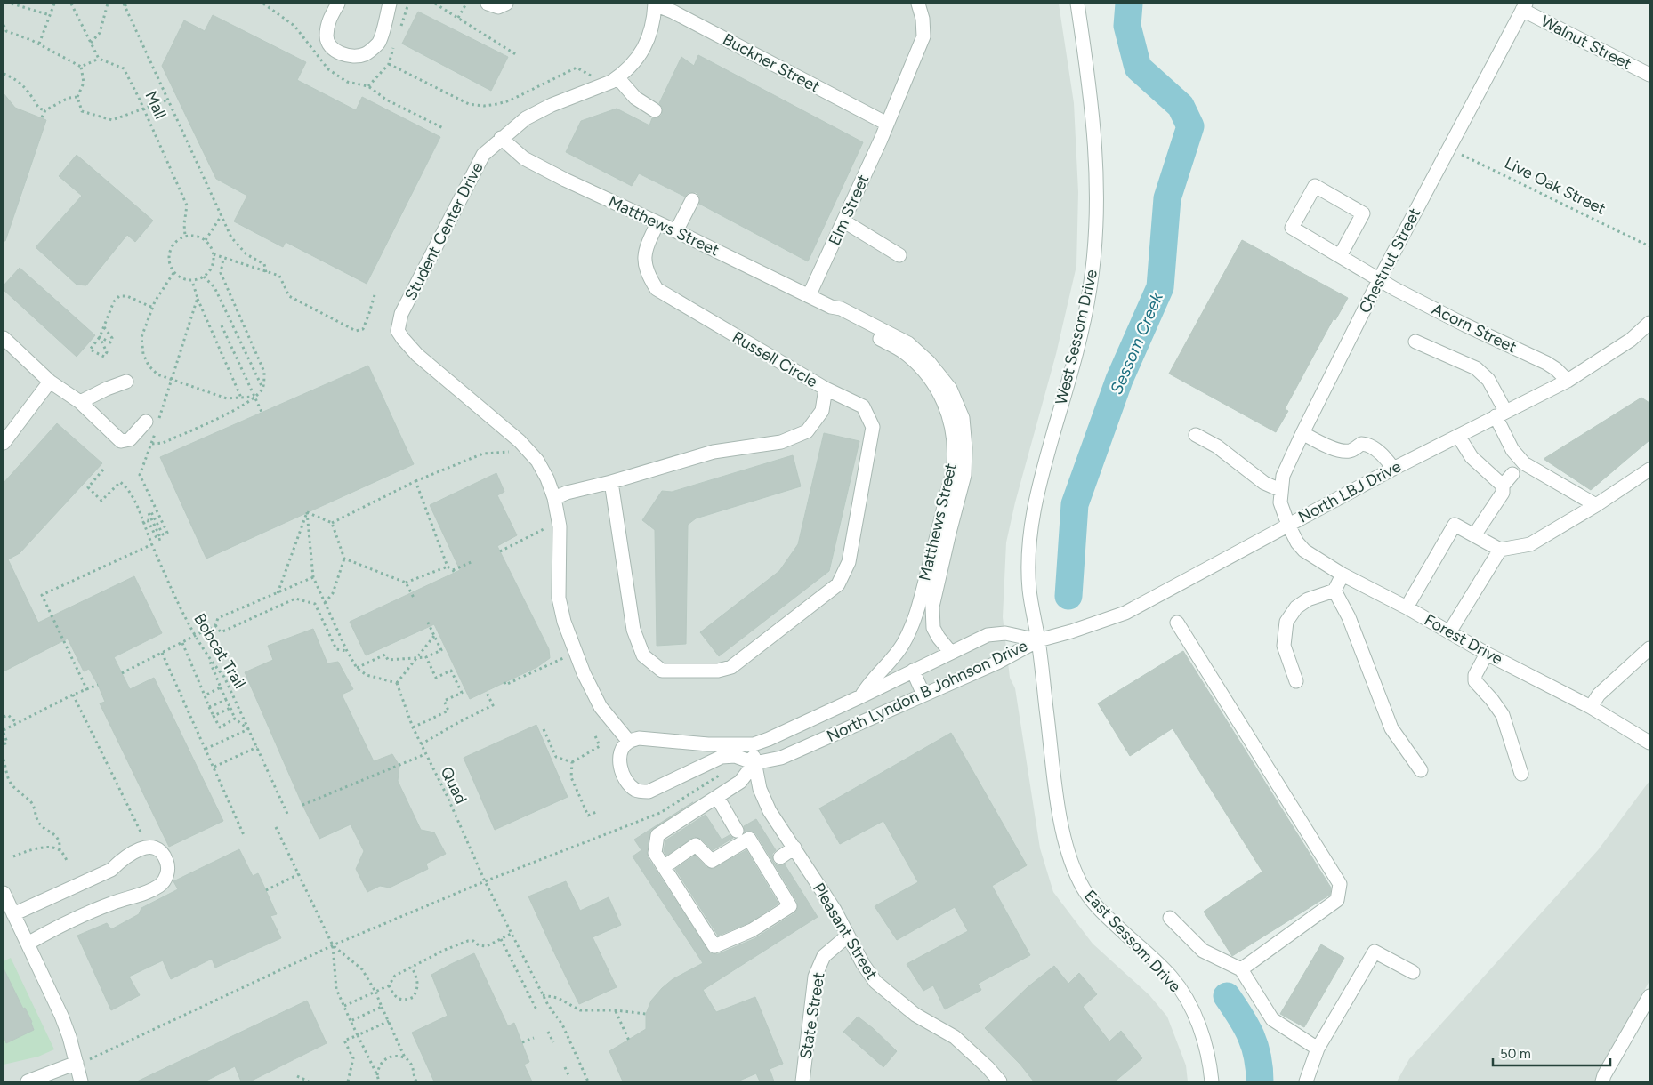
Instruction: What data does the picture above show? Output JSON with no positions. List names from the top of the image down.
{
  "streets": {
    "street": [
      "Walnut Street",
      "Buckner Street",
      "Elm Street",
      "Matthews Street",
      "Student Center Drive",
      "Chestnut Street",
      "Acorn Street",
      "West Sessom Drive",
      "Russell Circle",
      "North LBJ Drive",
      "Forest Drive",
      "North Lyndon B Johnson Drive",
      "Pleasant Street",
      "East Sessom Drive",
      "State Street"
    ],
    "path": [
      "Mall",
      "Live Oak Street",
      "Bobcat Trail",
      "Quad"
    ]
  },
  "crossings": [
    ["Walnut Street", "Chestnut Street"],
    ["Buckner Street", "Elm Street"],
    ["Buckner Street", "Student Center Drive"],
    ["Live Oak Street", "Chestnut Street"],
    ["Elm Street", "Matthews Street"],
    ["Matthews Street", "Student Center Drive"],
    ["Matthews Street", "Russell Circle"],
    ["Matthews Street", "North Lyndon B Johnson Drive"],
    ["Student Center Drive", "Russell Circle"],
    ["Chestnut Street", "Acorn Street"],
    ["Chestnut Street", "North LBJ Drive"],
    ["Chestnut Street", "Forest Drive"],
    ["Acorn Street", "North LBJ Drive"],
    ["West Sessom Drive", "North LBJ Drive"],
    ["West Sessom Drive", "North Lyndon B Johnson Drive"],
    ["West Sessom Drive", "East Sessom Drive"],
    ["North LBJ Drive", "Forest Drive"],
    ["North LBJ Drive", "North Lyndon B Johnson Drive"],
    ["North LBJ Drive", "East Sessom Drive"],
    ["North Lyndon B Johnson Drive", "Pleasant Street"],
    ["North Lyndon B Johnson Drive", "East Sessom Drive"],
    ["Pleasant Street", "State Street"]
  ],
  "water": ["Sessom Creek"],
  "scale_bar": "50 m"
}
